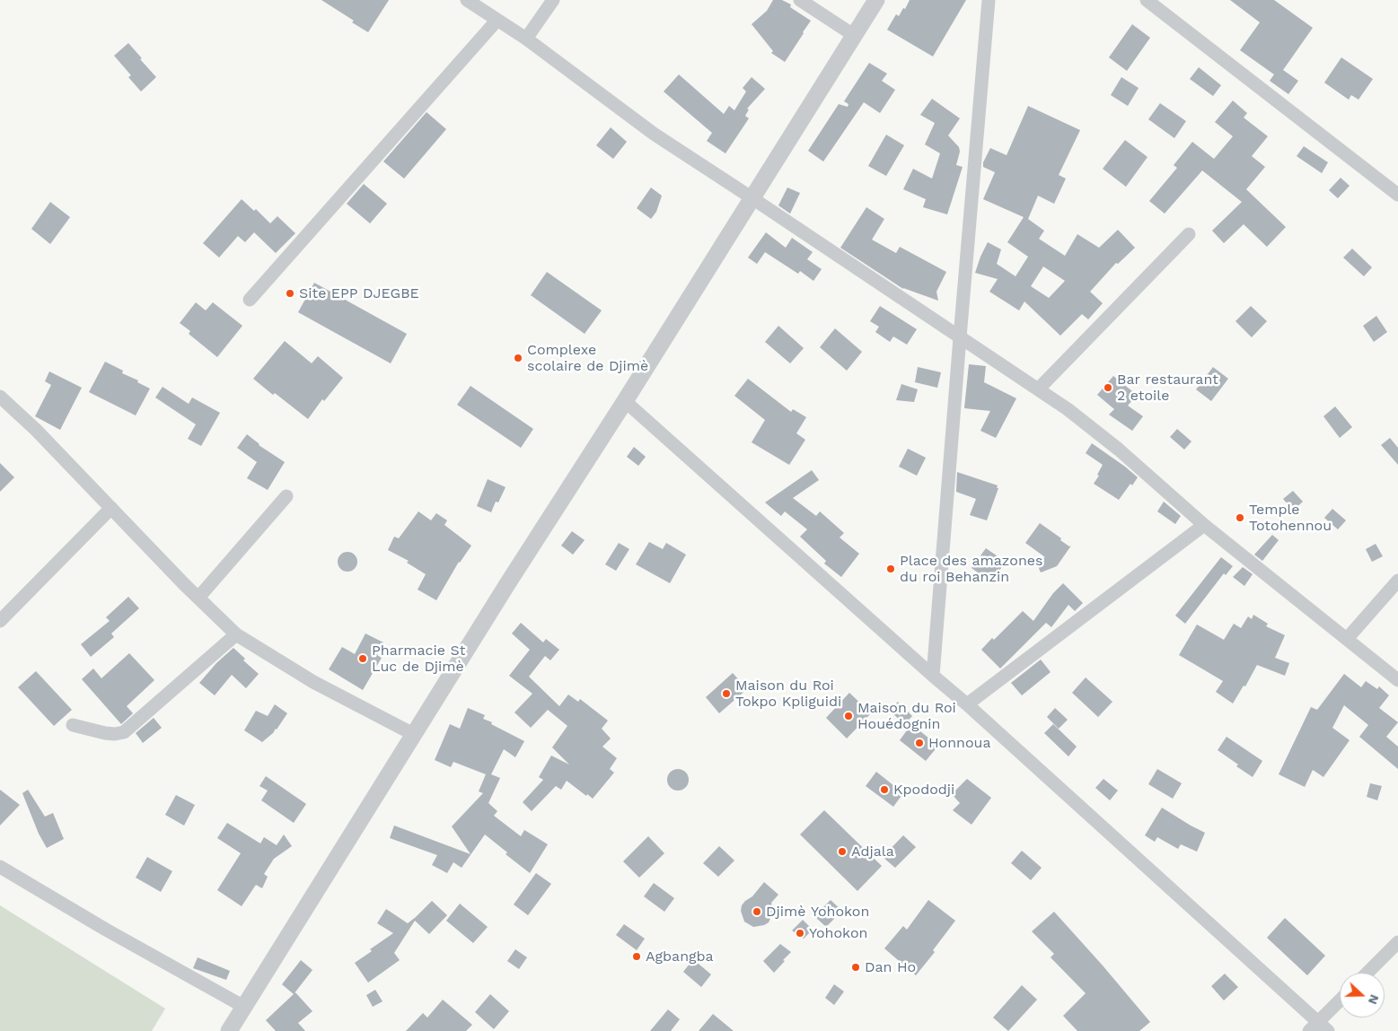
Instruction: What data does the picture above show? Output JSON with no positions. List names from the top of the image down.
{
  "places": [
    "Site EPP DJEGBE",
    "Complexe scolaire de Djimè",
    "Bar restaurant 2 etoile",
    "Temple Totohennou",
    "Place des amazones du roi Behanzin",
    "Pharmacie St Luc de Djimè",
    "Maison du Roi Tokpo Kpliguidi",
    "Maison du Roi Houédognin",
    "Honnoua",
    "Kpododji",
    "Adjala",
    "Djimè Yohokon",
    "Yohokon",
    "Agbangba",
    "Dan Ho"
  ],
  "north": "right"
}
